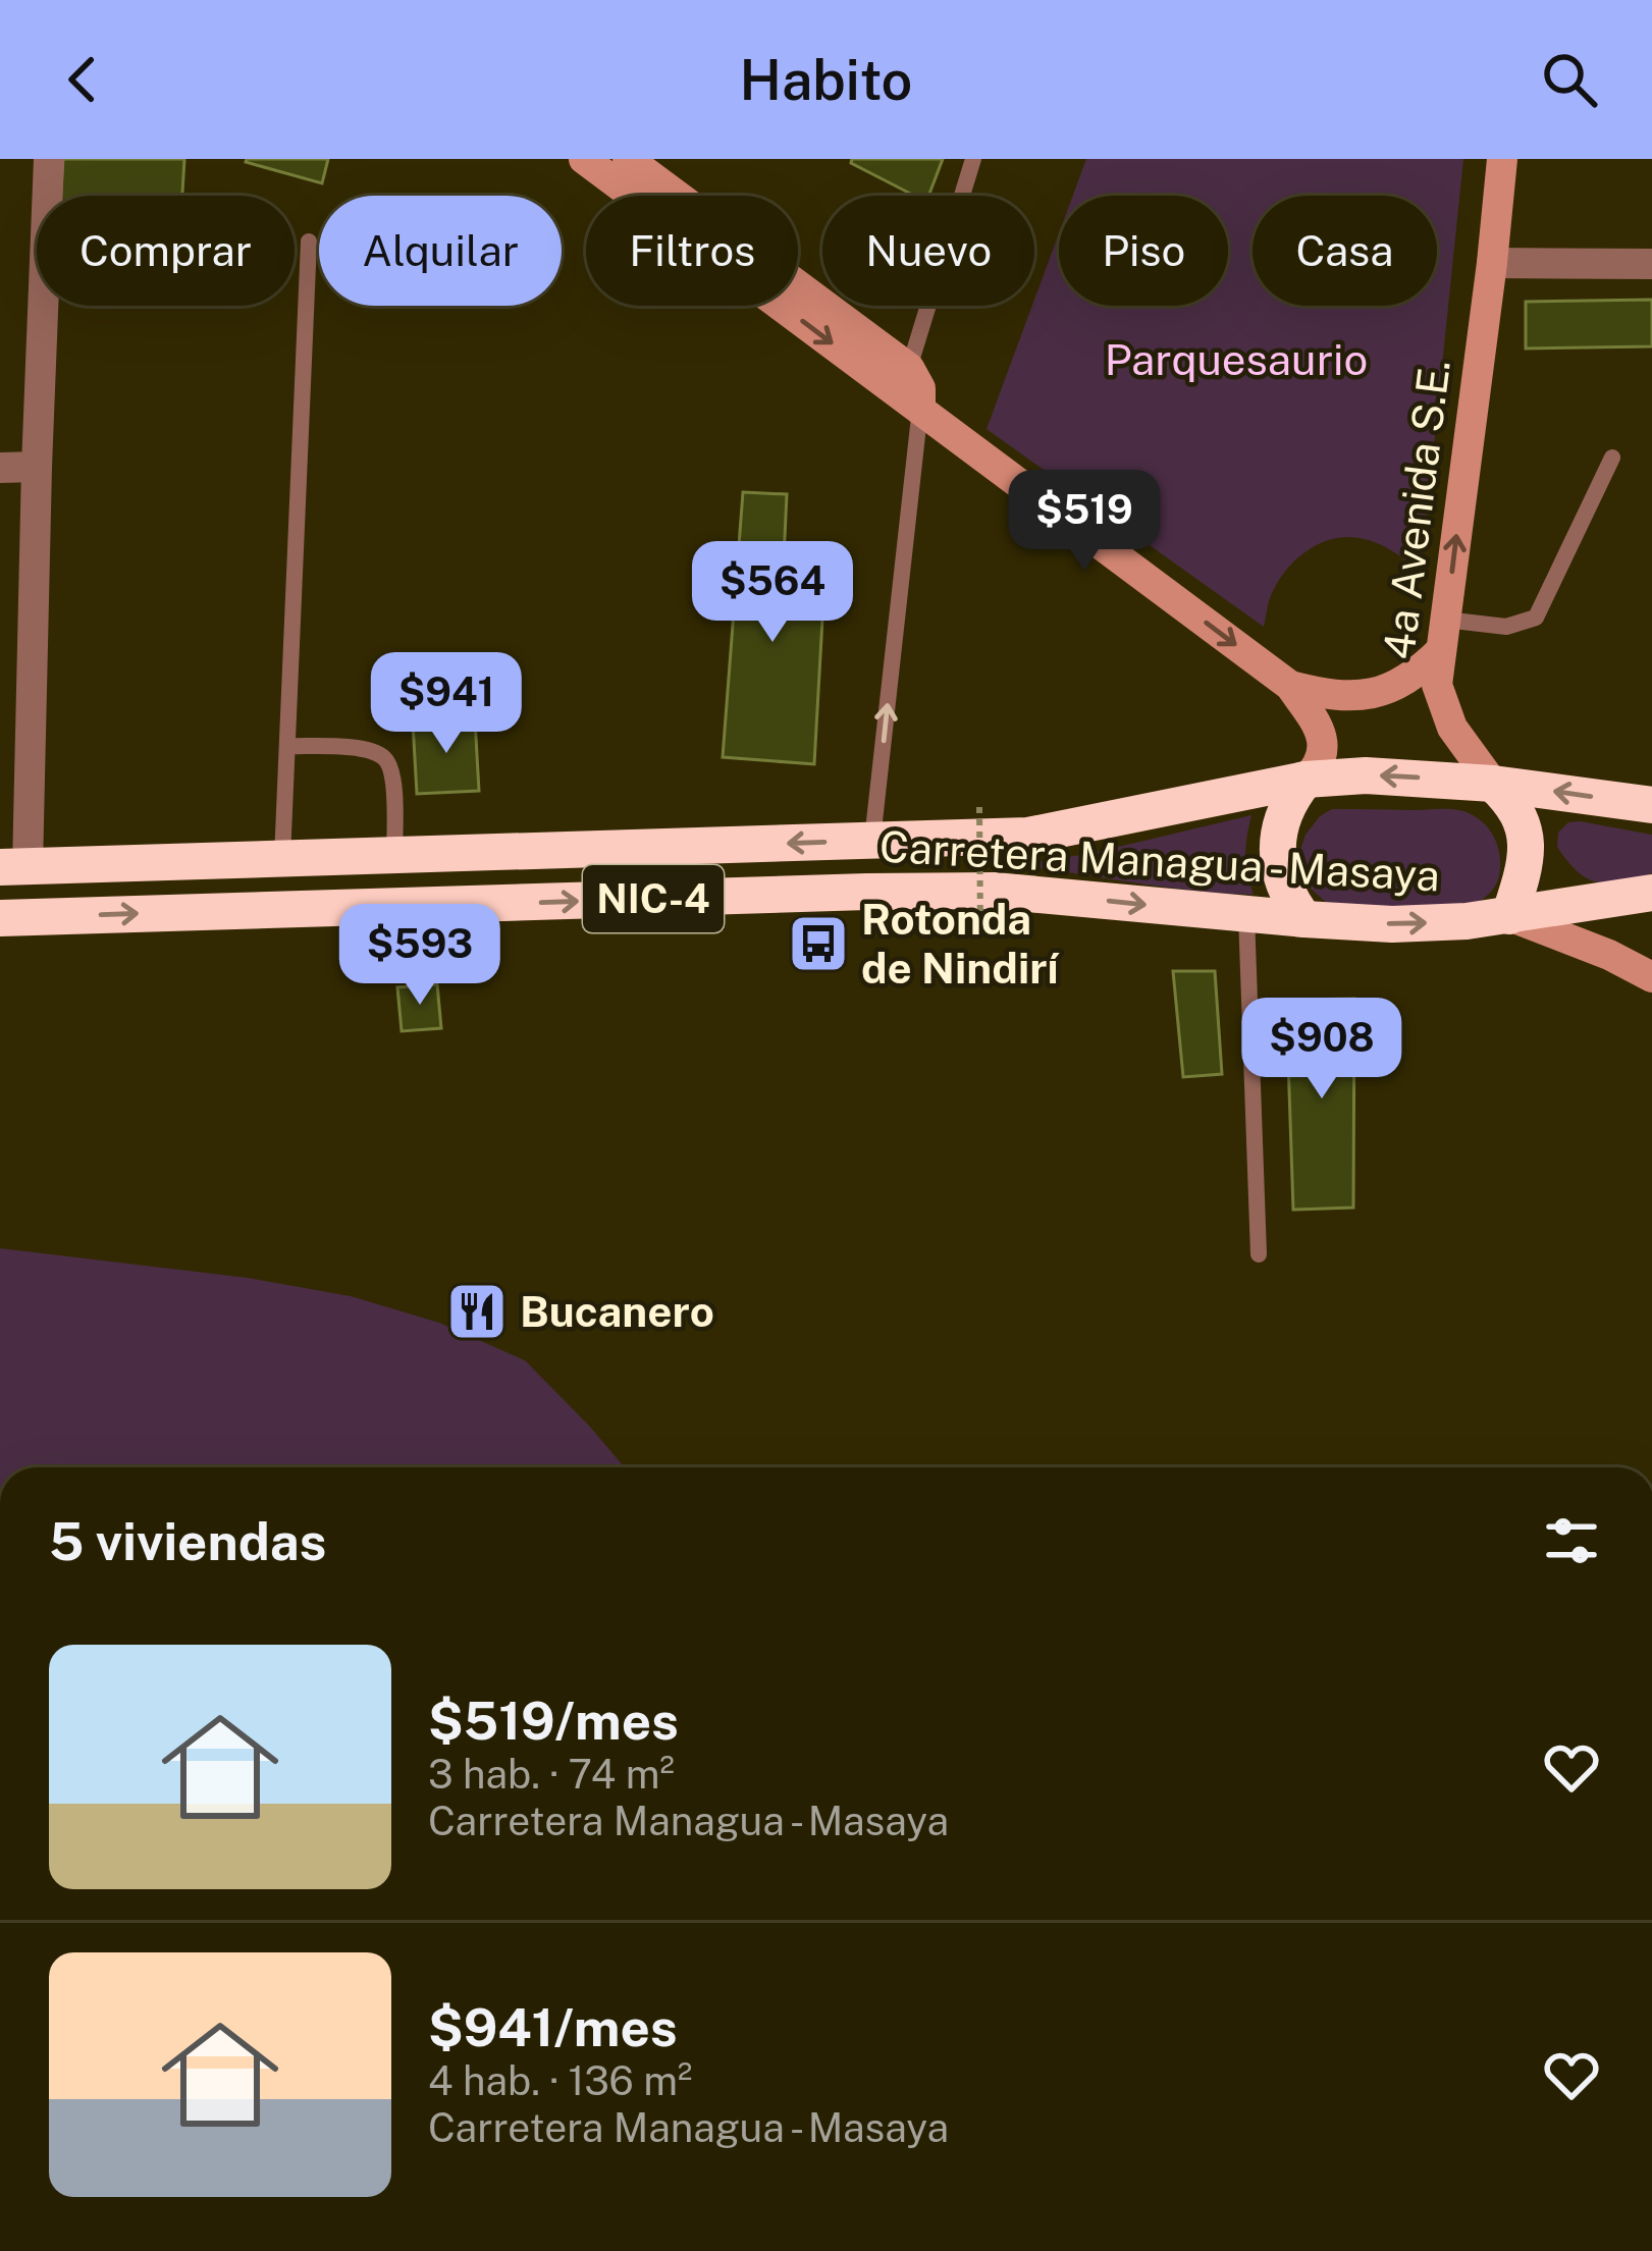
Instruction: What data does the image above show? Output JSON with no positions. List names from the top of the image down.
{
  "streets": {
    "highway": ["Carretera Managua - Masaya", "NIC-4"],
    "street": ["4a Avenida S.E."]
  },
  "crossings": [
    ["4a Avenida S.E.", "Carretera Managua - Masaya"]
  ],
  "one_way": ["4a Avenida S.E."],
  "parks": ["Parquesaurio"],
  "places": {
    "bus stop": ["Rotonda de Nindirí"],
    "restaurant": ["Bucanero"]
  },
  "page": {
    "header": "Habito",
    "chip": [
      "Comprar",
      "Alquilar",
      "Filtros",
      "Nuevo",
      "Piso",
      "Casa"
    ],
    "price": [
      "$519",
      "$564",
      "$941",
      "$593",
      "$908"
    ],
    "heading": "5 viviendas",
    "list": [
      {
        "name": "$519/mes",
        "note": "3 hab. · 74 m² · Carretera Managua - Masaya"
      },
      {
        "name": "$941/mes",
        "note": "4 hab. · 136 m² · Carretera Managua - Masaya"
      }
    ]
  }
}
